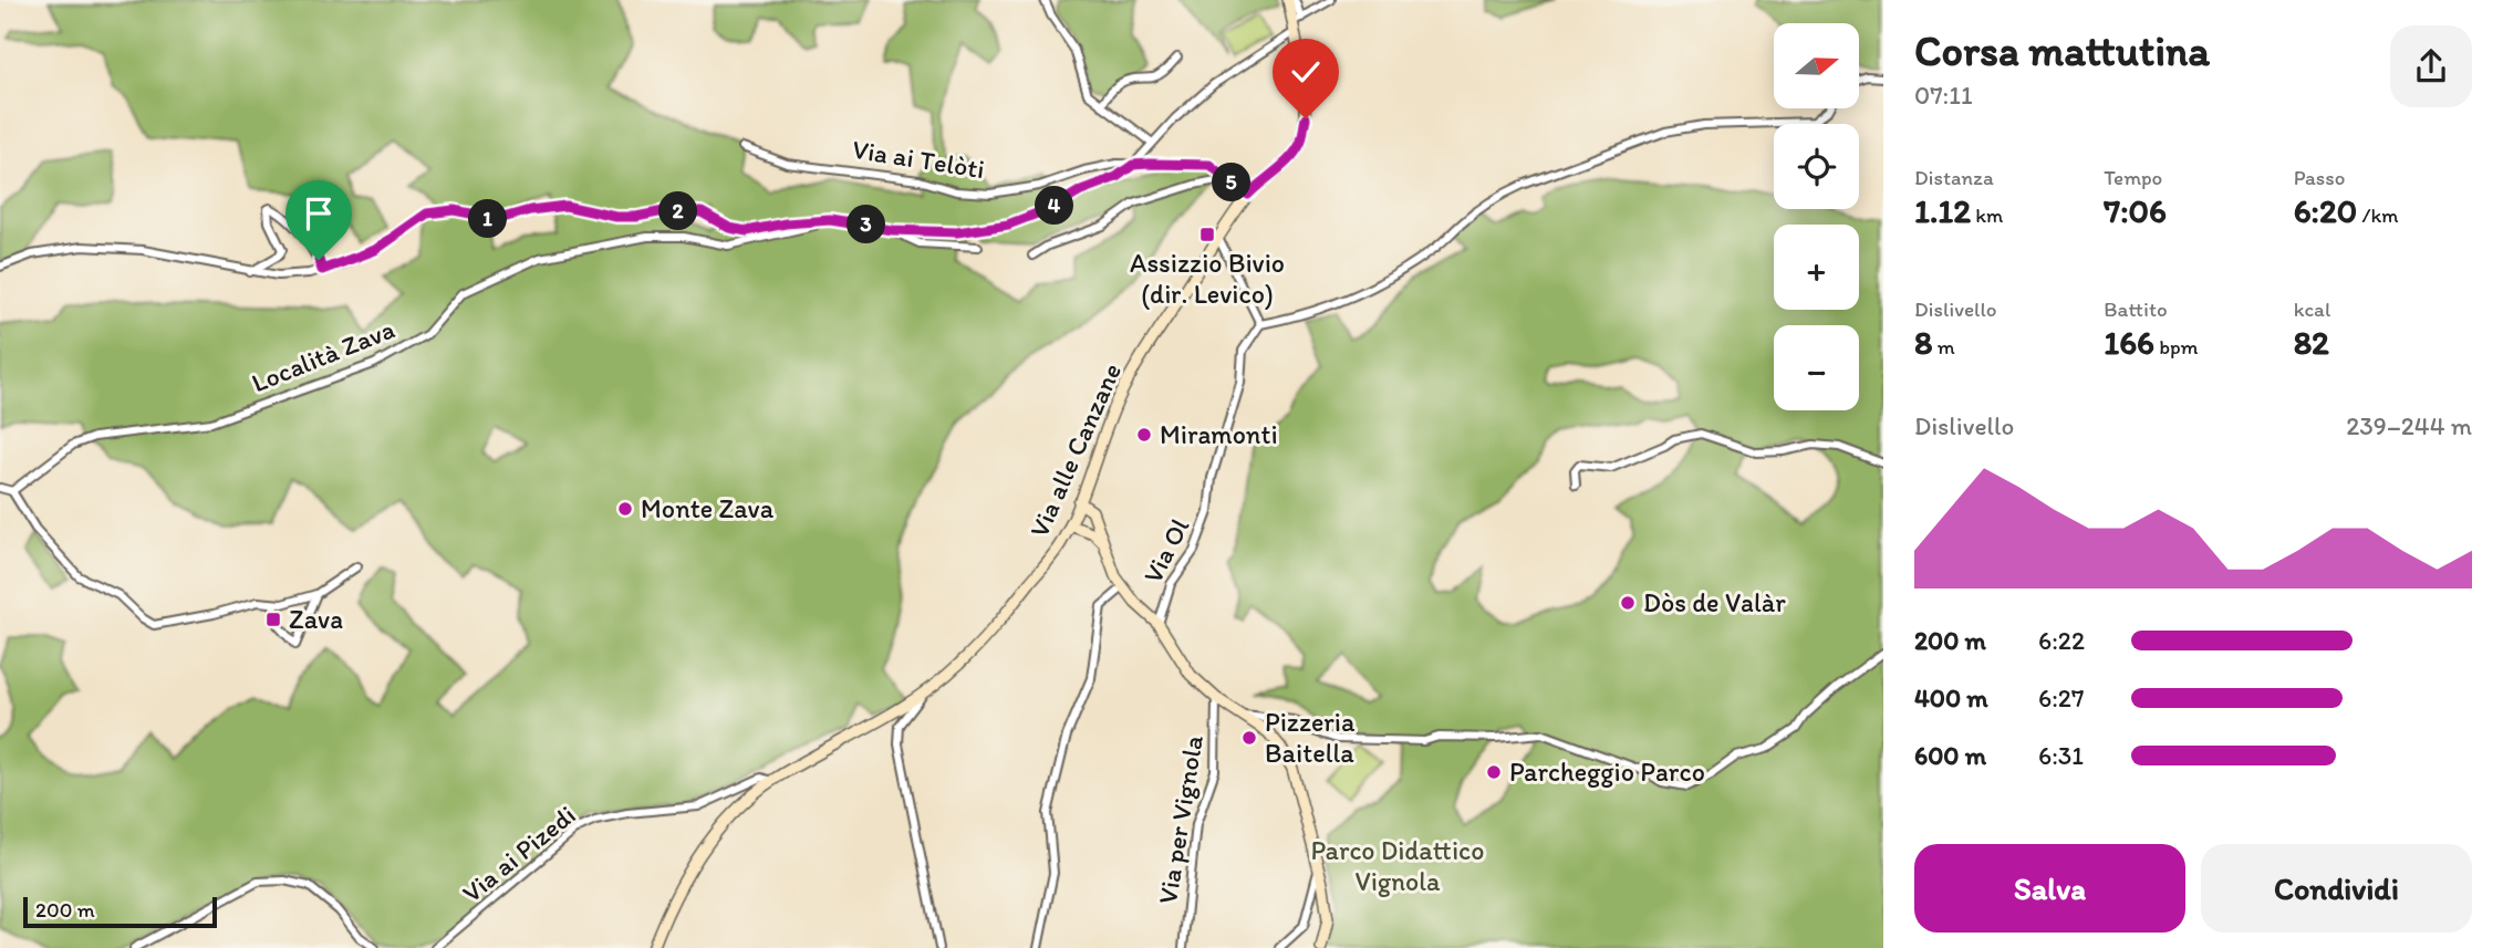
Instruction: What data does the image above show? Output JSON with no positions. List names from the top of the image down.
{
  "streets": {
    "main road": ["Via alle Canzane"],
    "street": [
      "Via ai Telòti",
      "Località Zava",
      "Via Ol",
      "Via per Vignola",
      "Via ai Pizedi"
    ]
  },
  "crossings": [
    ["Via ai Telòti", "Via alle Canzane"],
    ["Via alle Canzane", "Via ai Pizedi"]
  ],
  "parks": ["Parco Didattico Vignola"],
  "places": {
    "transit": ["Assizzio Bivio (dir. Levico)", "Zava"],
    "other": [
      "Miramonti",
      "Monte Zava",
      "Dòs de Valàr",
      "Pizzeria Baitella",
      "Parcheggio Parco"
    ]
  },
  "scale_bar": "200 m",
  "north": "right",
  "page": {
    "heading": ["Corsa mattutina", "07:11"],
    "map_buttons": ["+", "−"],
    "stats": [
      ["Distanza", "1.12 km"],
      ["Tempo", "7:06"],
      ["Passo", "6:20 /km"],
      ["Dislivello", "8 m"],
      ["Battito", "166 bpm"],
      ["kcal", "82"]
    ],
    "pins": [
      "5",
      "4",
      "2",
      "1",
      "3"
    ],
    "chart": ["Dislivello", "239–244 m"],
    "list": [
      {
        "name": "200 m",
        "note": "6:22"
      },
      {
        "name": "400 m",
        "note": "6:27"
      },
      {
        "name": "600 m",
        "note": "6:31"
      }
    ],
    "buttons": ["Salva", "Condividi"],
    "scale": "200 m"
  }
}
